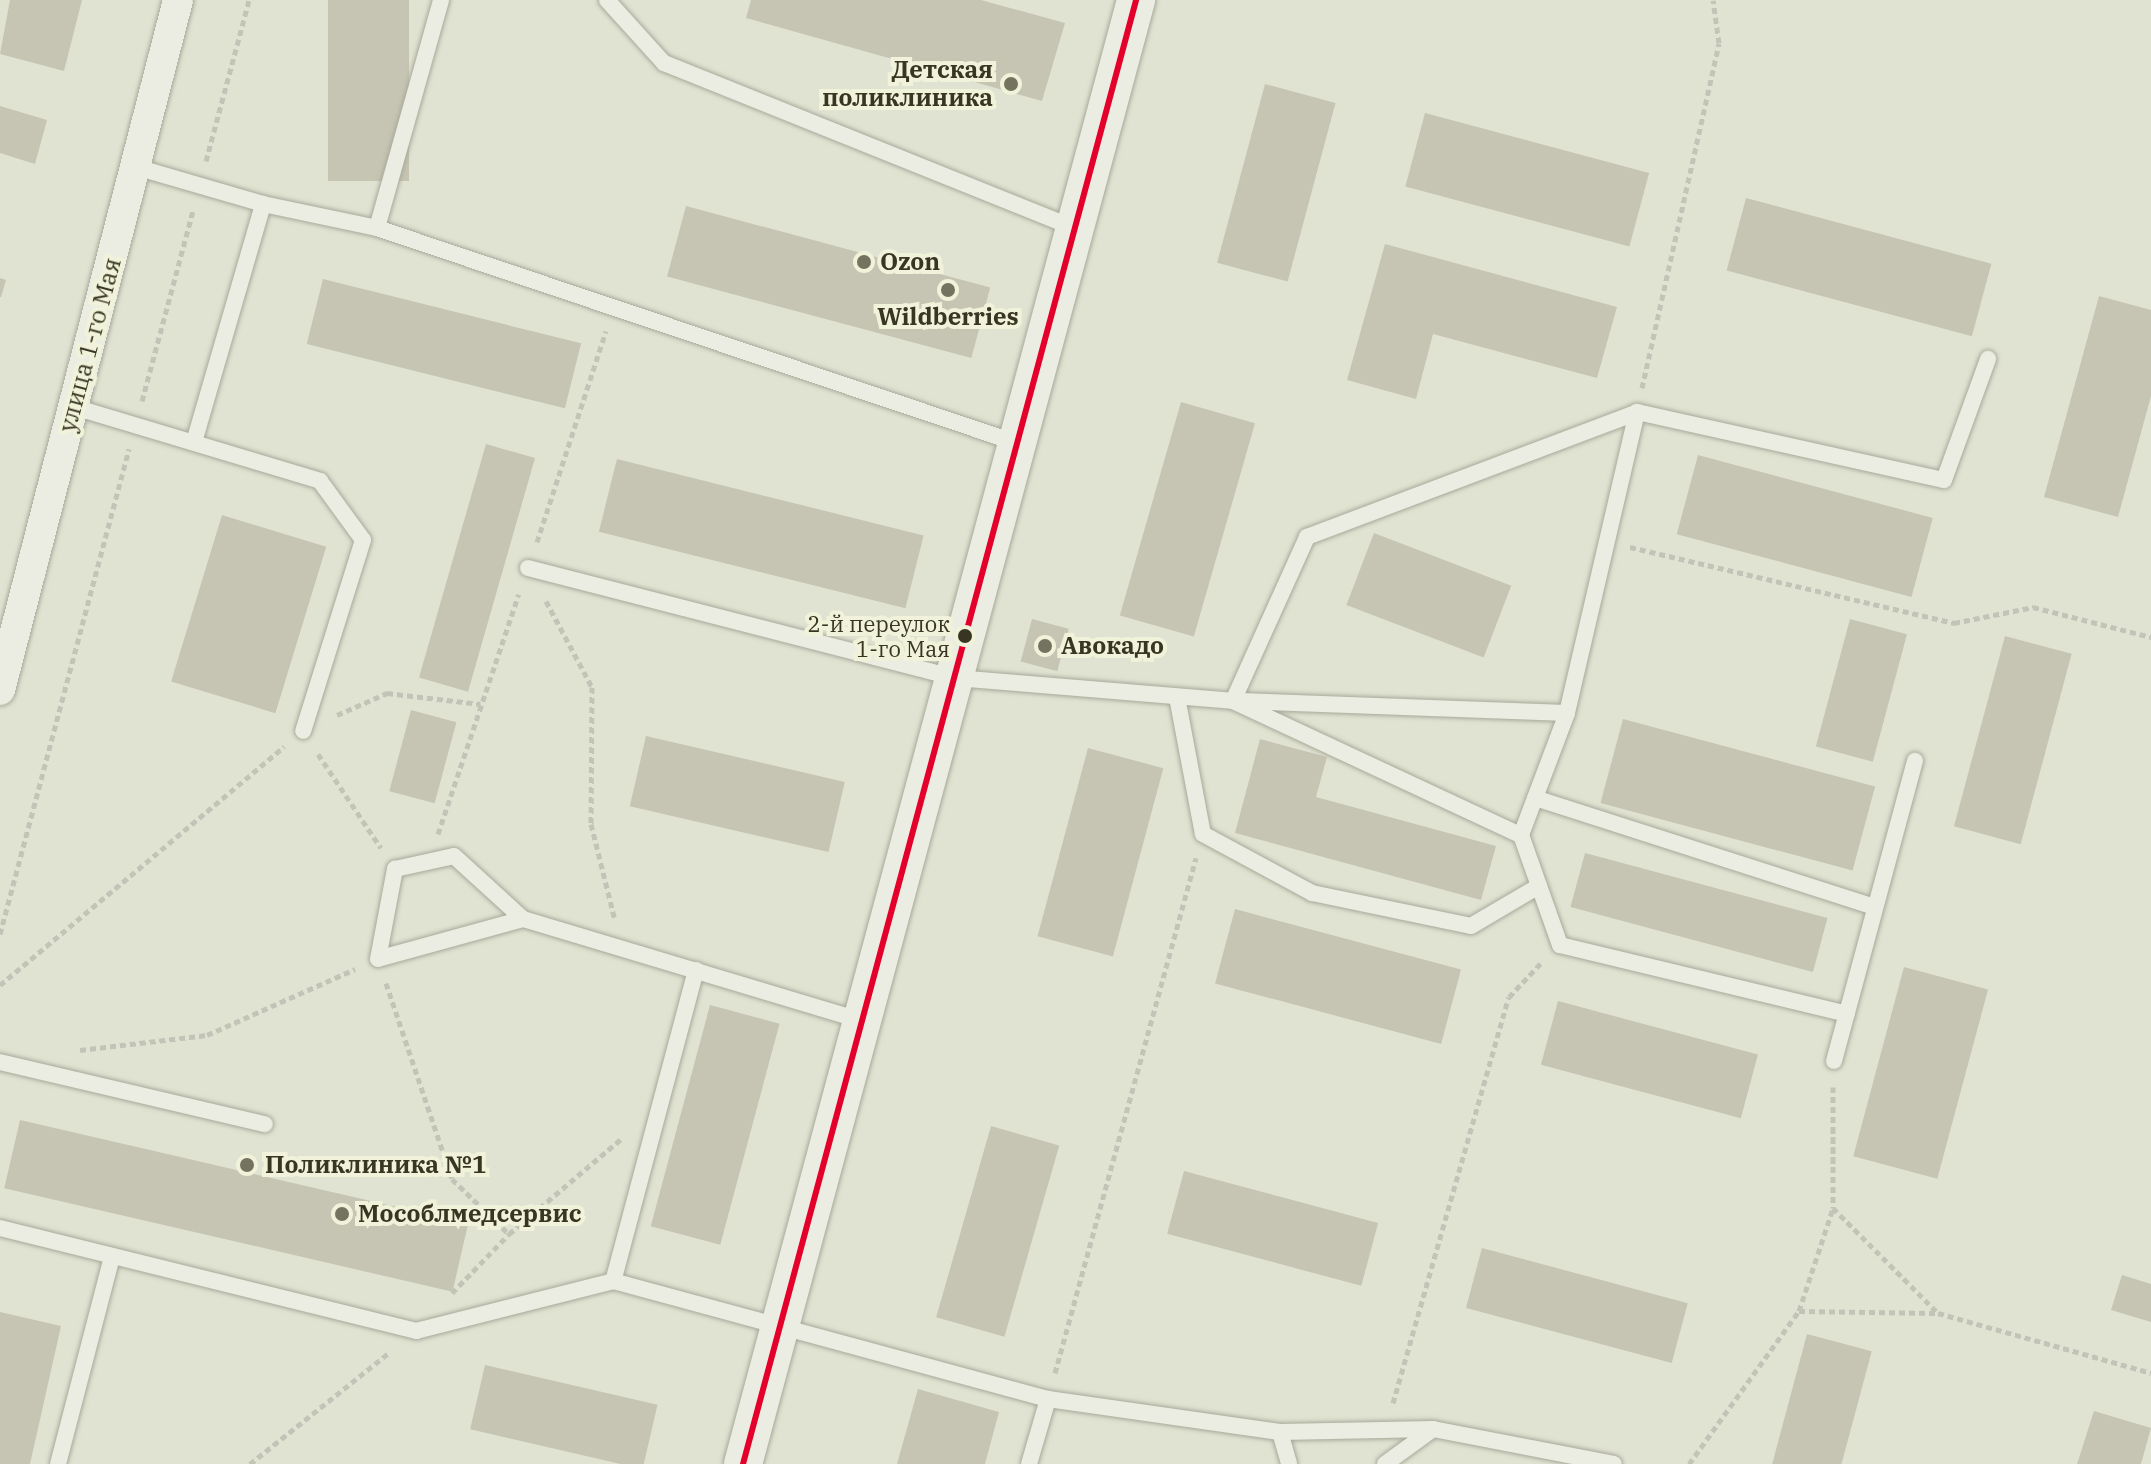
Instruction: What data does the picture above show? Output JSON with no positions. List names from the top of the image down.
{
  "streets": {
    "street": ["улица 1-го Мая"]
  },
  "places": [
    "Детская поликлиника",
    "Ozon",
    "Wildberries",
    "2-й переулок 1-го Мая",
    "Авокадо",
    "Поликлиника №1",
    "Мособлмедсервис"
  ]
}
